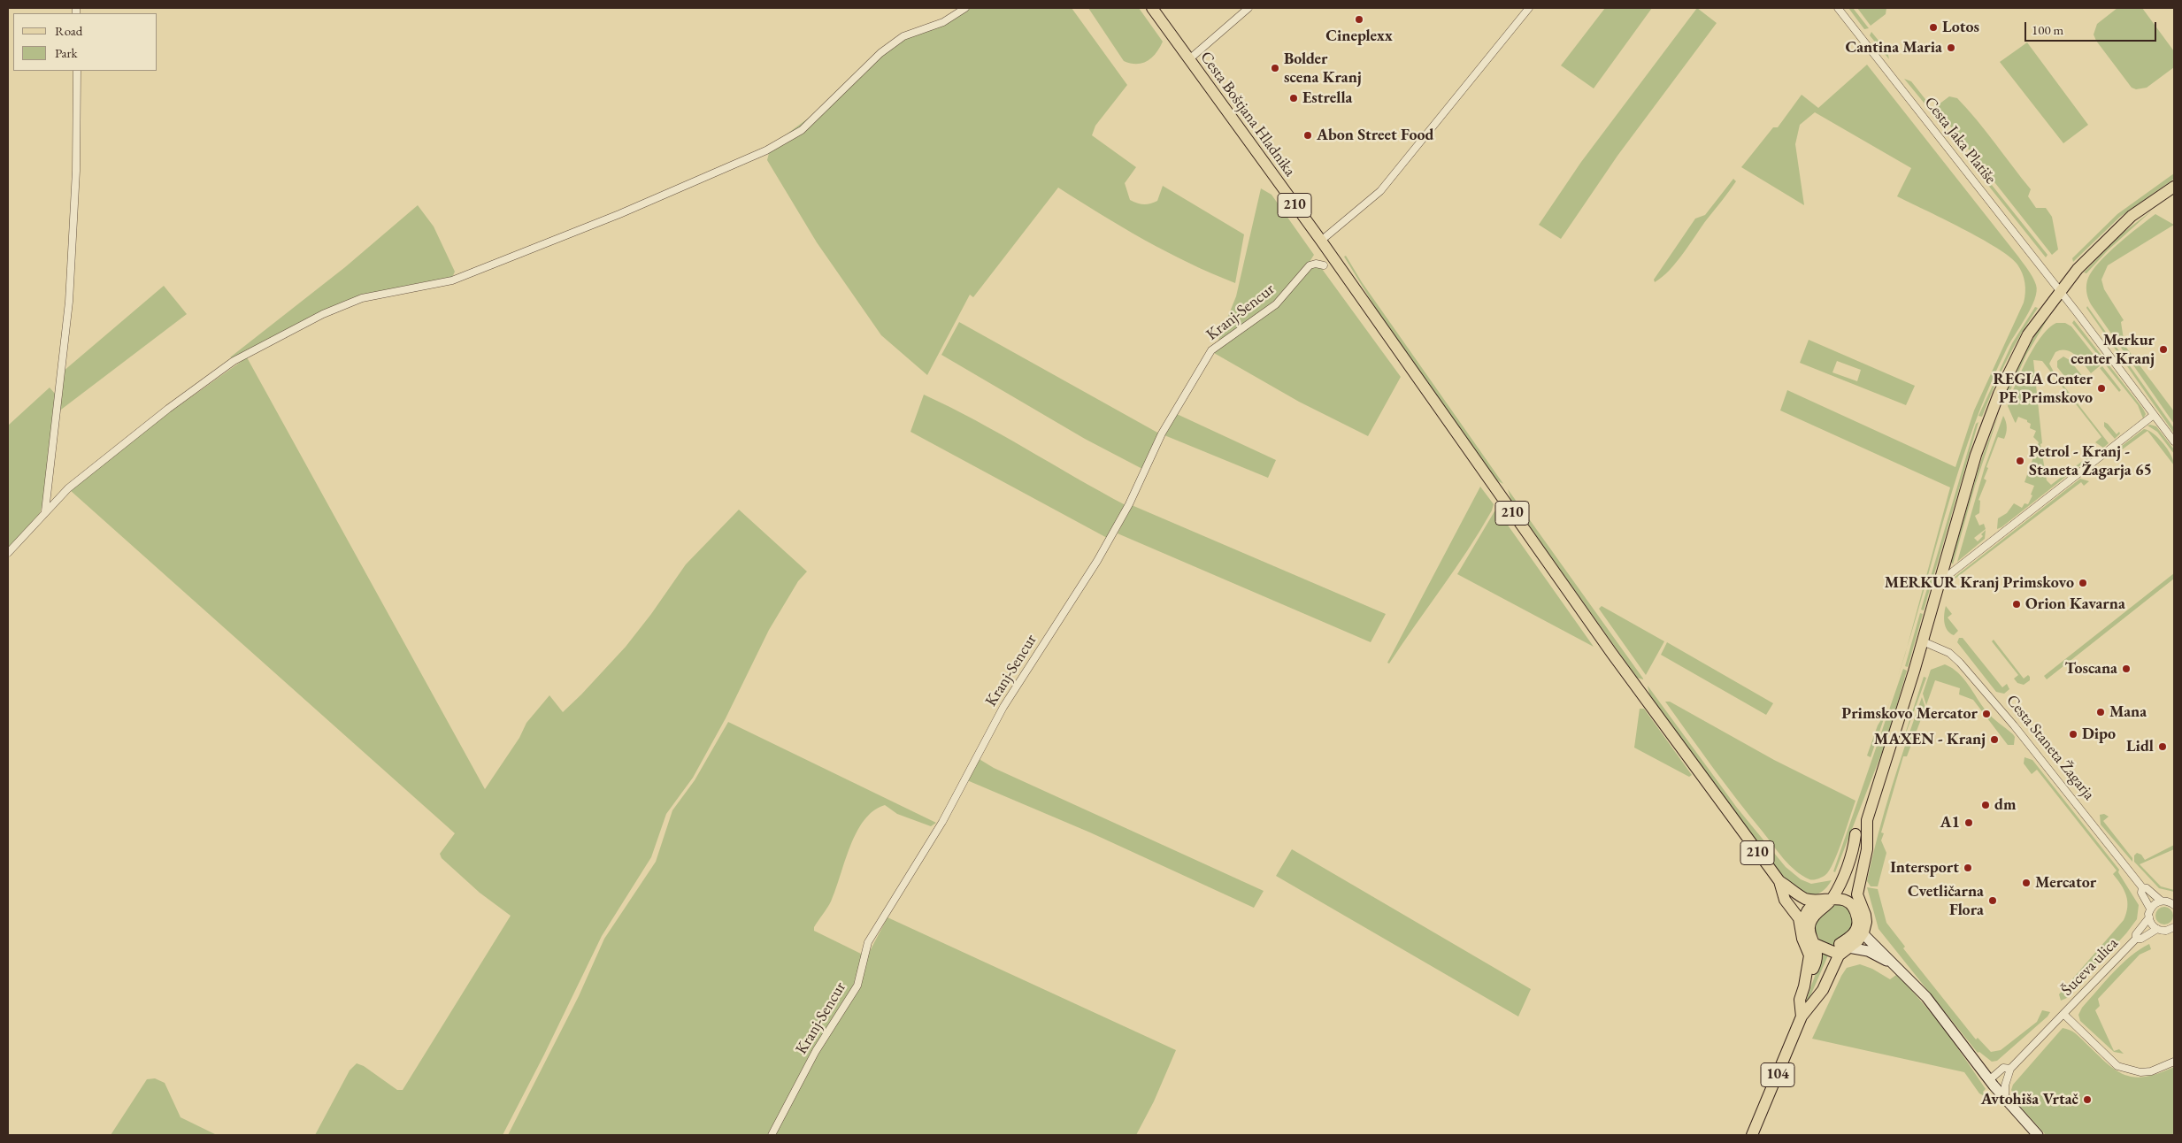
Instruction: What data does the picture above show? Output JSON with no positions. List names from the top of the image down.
{
  "streets": {
    "main road": ["Cesta Boštjana Hladnika", "210", "104"],
    "street": [
      "Cesta Jaka Platiše",
      "Kranj-Sencur",
      "Cesta Staneta Žagarja",
      "Šuceva ulica"
    ]
  },
  "crossings": [
    ["Cesta Boštjana Hladnika", "210"],
    ["210", "104"]
  ],
  "places": [
    "Cineplexx",
    "Lotos",
    "Cantina Maria",
    "Bolder scena Kranj",
    "Estrella",
    "Abon Street Food",
    "Merkur center Kranj",
    "REGIA Center PE Primskovo",
    "Petrol - Kranj - Staneta Žagarja 65",
    "MERKUR Kranj Primskovo",
    "Orion Kavarna",
    "Toscana",
    "Mana",
    "Primskovo Mercator",
    "Dipo",
    "MAXEN - Kranj",
    "Lidl",
    "dm",
    "A1",
    "Intersport",
    "Mercator",
    "Cvetličarna Flora",
    "Avtohiša Vrtač"
  ],
  "legend": ["Road", "Park"],
  "scale_bar": "100 m"
}
